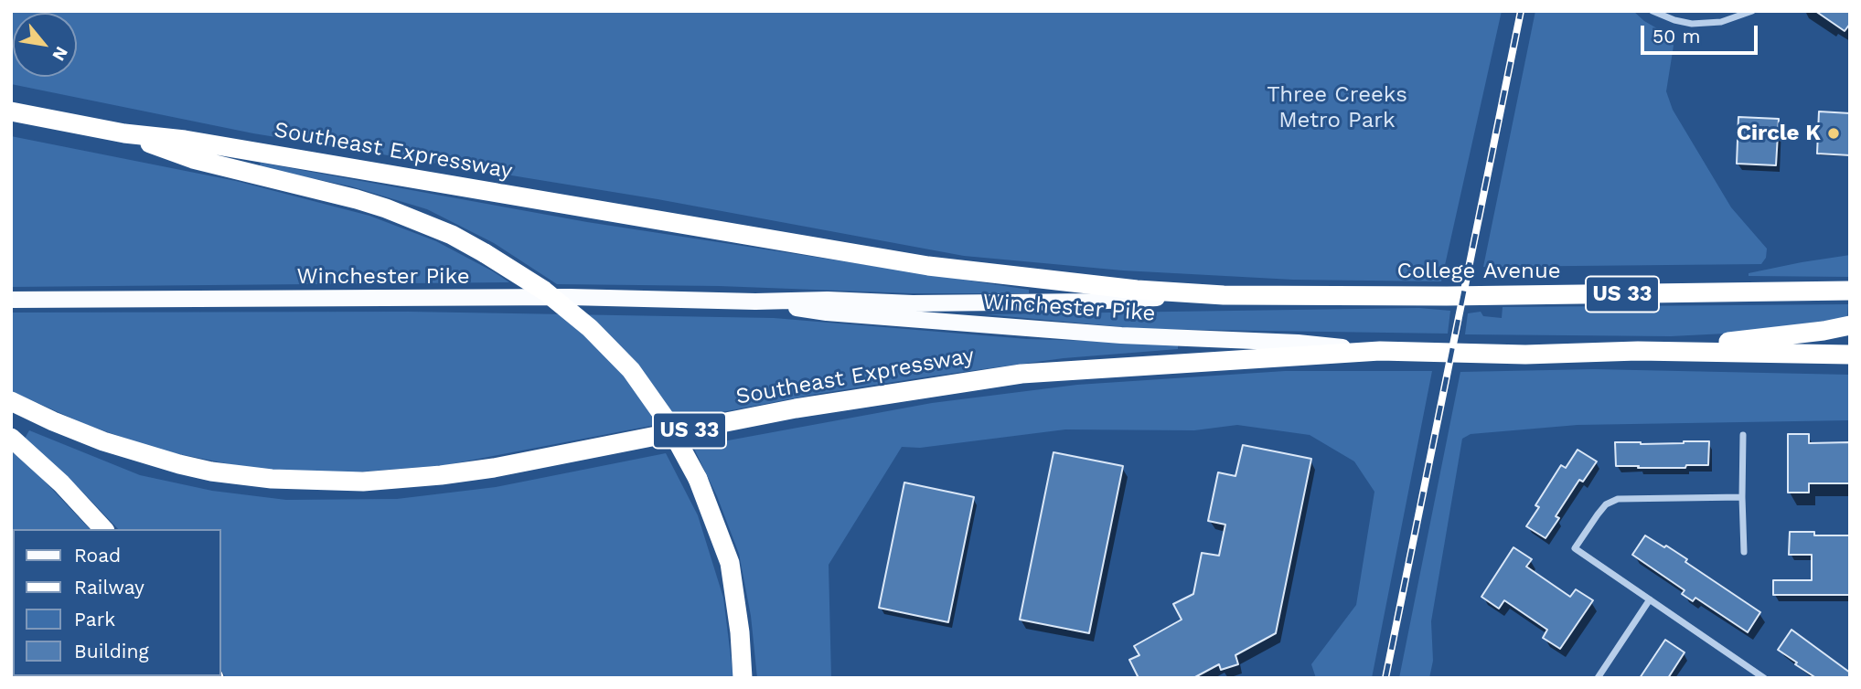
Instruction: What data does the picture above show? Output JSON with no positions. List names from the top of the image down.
{
  "streets": {
    "highway": ["Southeast Expressway", "College Avenue", "US 33"],
    "main road": ["Winchester Pike"]
  },
  "crossings": [
    ["Southeast Expressway", "College Avenue"],
    ["Southeast Expressway", "Winchester Pike"],
    ["Southeast Expressway", "US 33"],
    ["College Avenue", "Winchester Pike"],
    ["Winchester Pike", "US 33"]
  ],
  "parks": ["Three Creeks Metro Park"],
  "places": ["Circle K"],
  "legend": [
    "Road",
    "Railway",
    "Park",
    "Building"
  ],
  "scale_bar": "50 m",
  "north": "bottom right"
}
